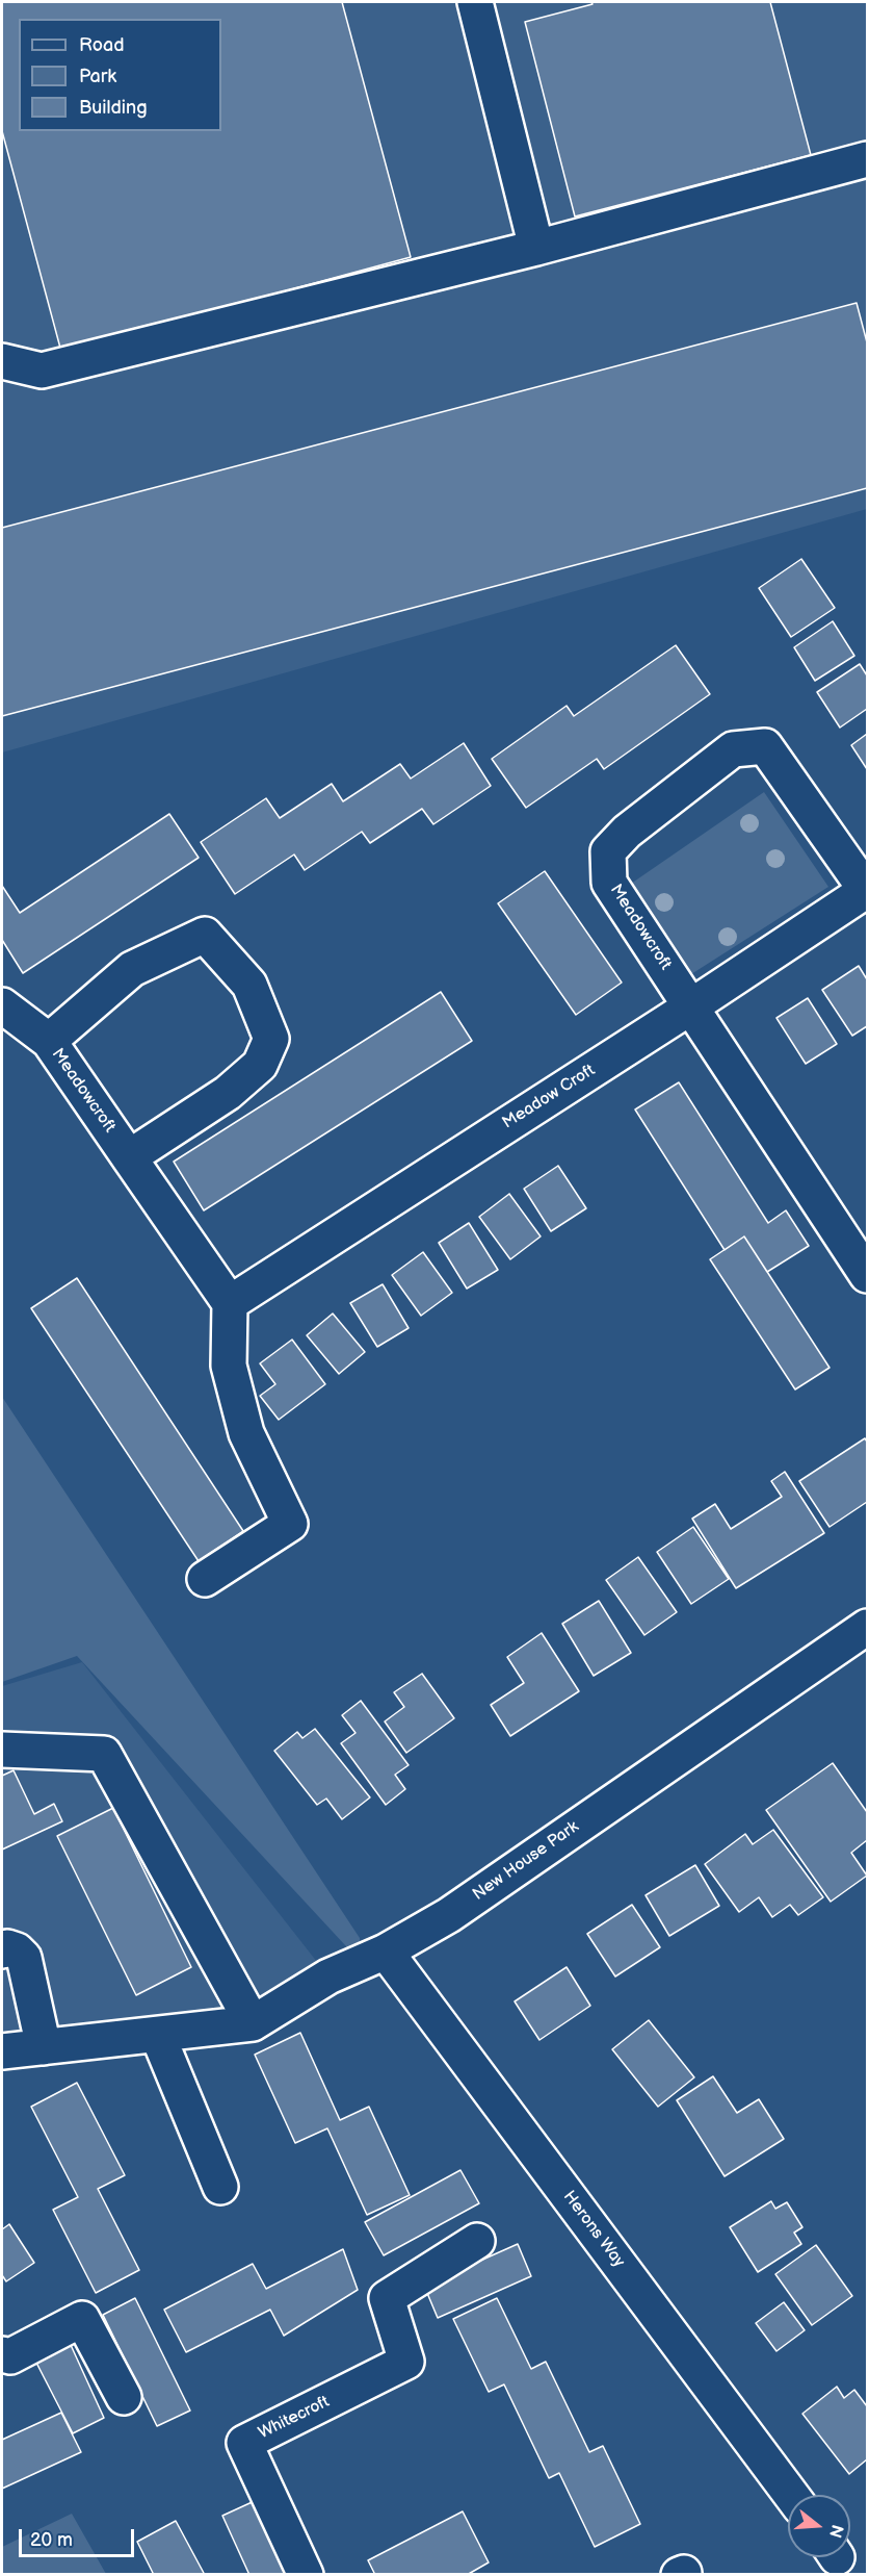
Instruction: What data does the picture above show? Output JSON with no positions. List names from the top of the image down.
{
  "streets": {
    "street": [
      "Meadowcroft",
      "Meadow Croft",
      "New House Park",
      "Herons Way",
      "Whitecroft"
    ]
  },
  "crossings": [
    ["Meadowcroft", "Meadow Croft"],
    ["New House Park", "Herons Way"]
  ],
  "legend": ["Road", "Park", "Building"],
  "scale_bar": "20 m",
  "north": "right"
}
